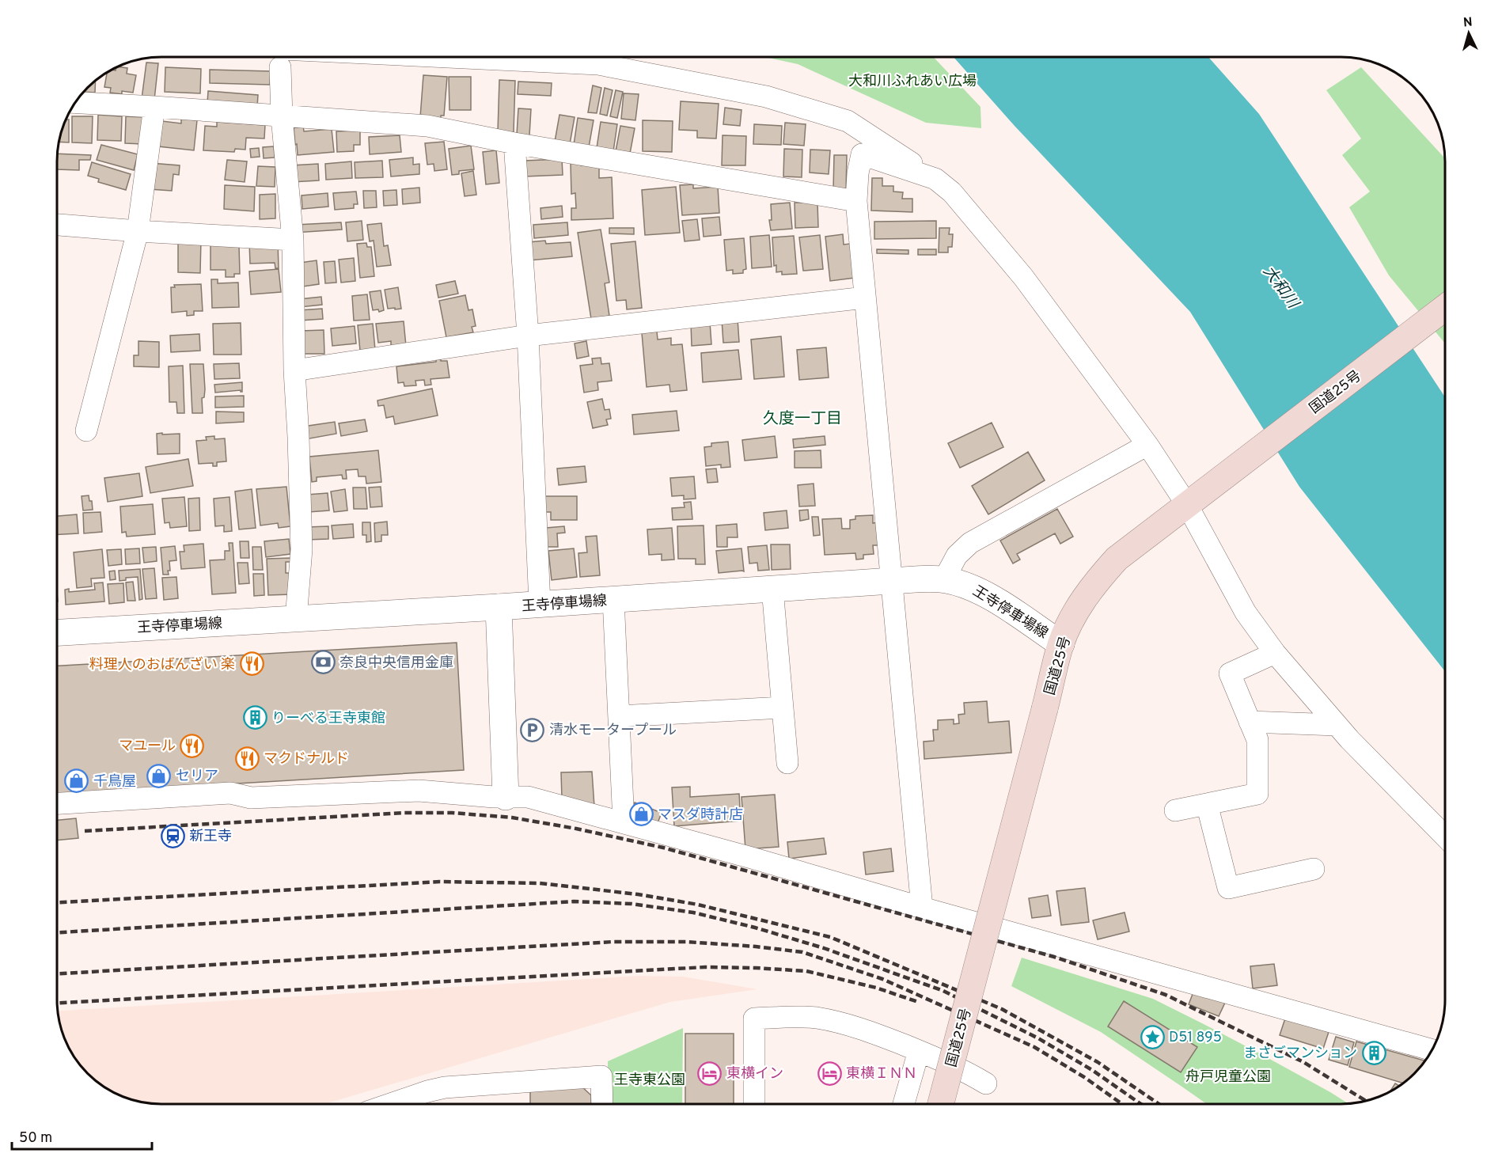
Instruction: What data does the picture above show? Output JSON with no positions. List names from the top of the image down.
{
  "streets": {
    "highway": ["国道25号"],
    "main road": ["王寺停車場線"]
  },
  "crossings": [
    ["国道25号", "王寺停車場線"]
  ],
  "districts": ["久度一丁目"],
  "water": ["大和川"],
  "parks": ["大和川ふれあい広場", "舟戸児童公園", "王寺東公園"],
  "places": {
    "bank": ["奈良中央信用金庫"],
    "restaurant": ["料理人のおばんざい 楽", "マユール", "マクドナルド"],
    "building": ["りーべる王寺東館", "まさごマンション"],
    "parking": ["清水モータープール"],
    "shop": ["セリア", "千鳥屋", "マスダ時計店"],
    "station": ["新王寺"],
    "place": ["D51 895"],
    "hotel": ["東横イン", "東横ＩＮＮ"]
  },
  "scale_bar": "50 m",
  "north": "top"
}
